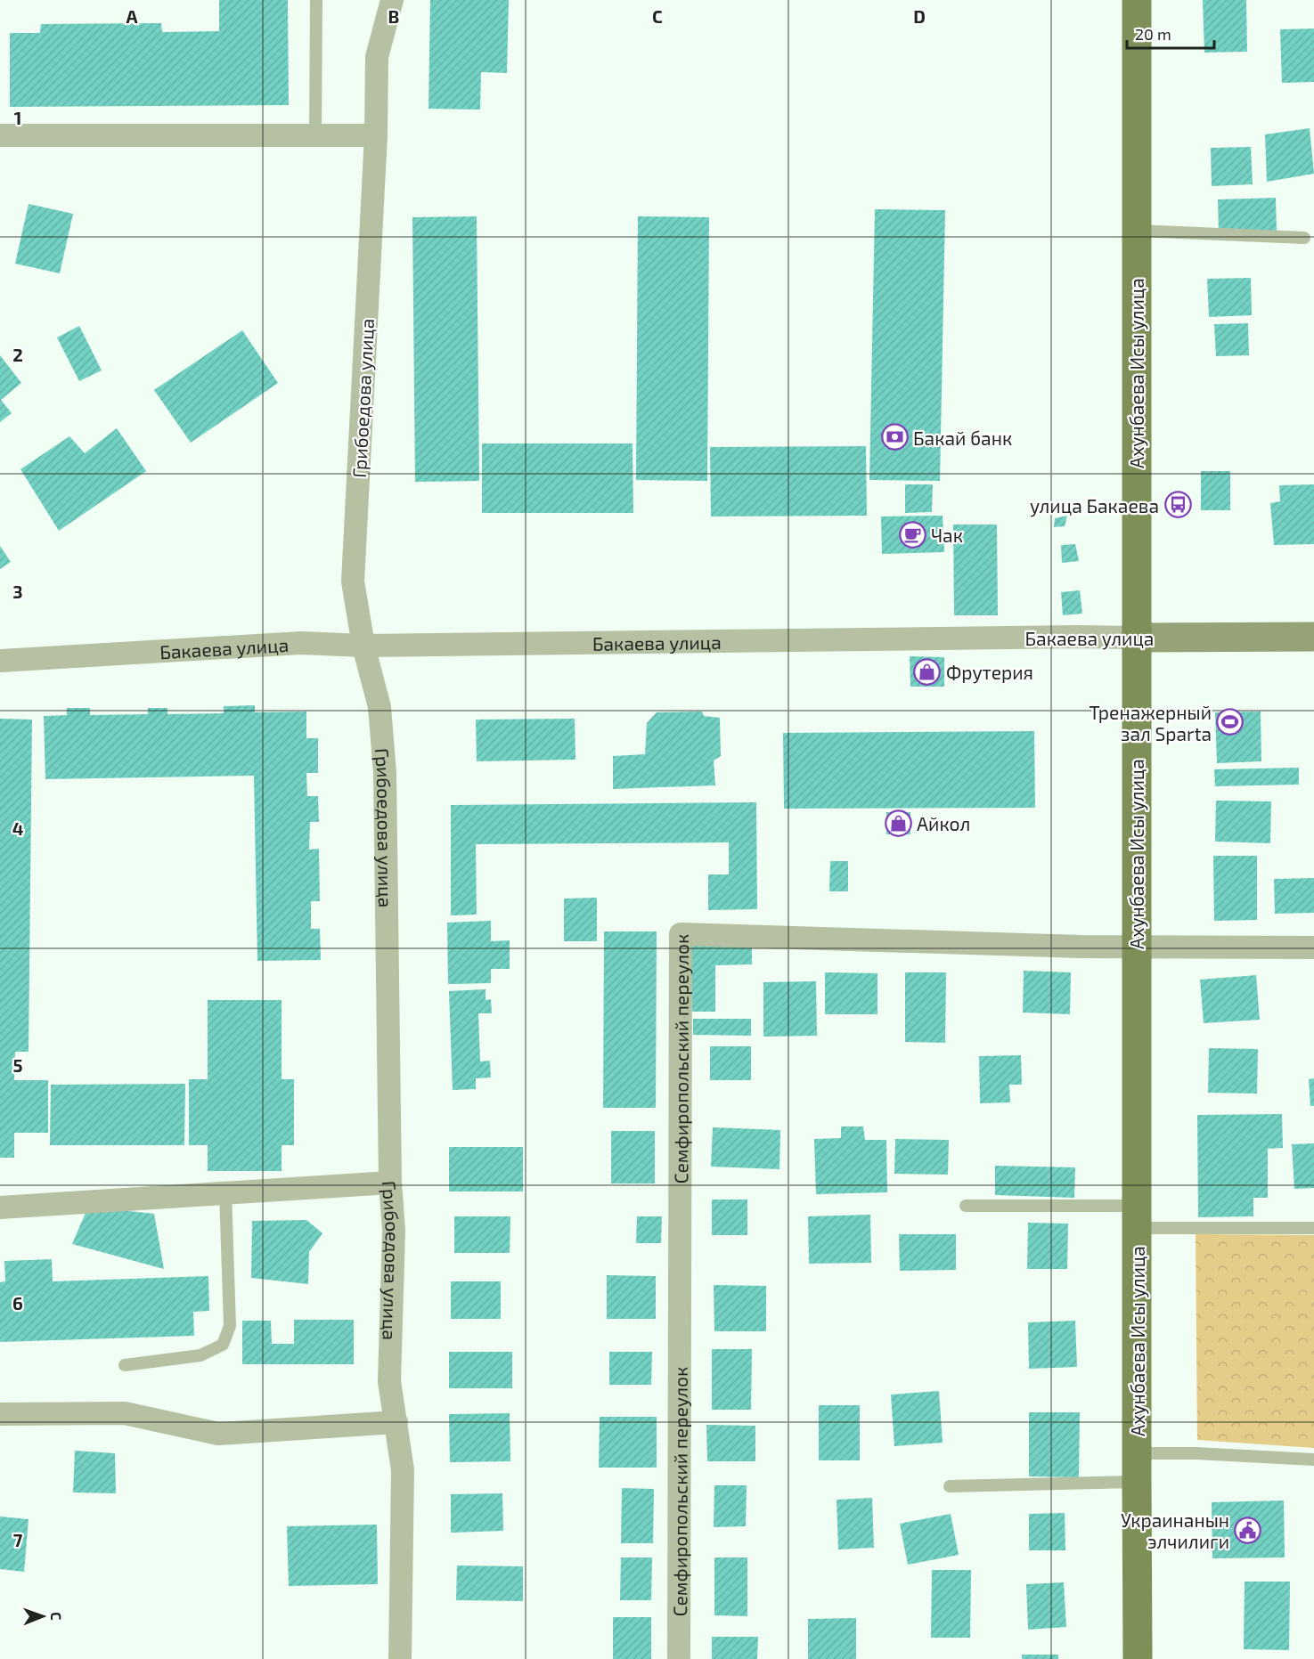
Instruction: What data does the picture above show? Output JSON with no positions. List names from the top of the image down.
{
  "streets": {
    "main road": ["Ахунбаева Исы улица", "Бакаева улица"],
    "street": ["Грибоедова улица", "Семфиропольский переулок"]
  },
  "crossings": [
    ["Ахунбаева Исы улица", "Бакаева улица"],
    ["Ахунбаева Исы улица", "Семфиропольский переулок"],
    ["Грибоедова улица", "Бакаева улица"]
  ],
  "places": {
    "bank": ["Бакай банк"],
    "bus stop": ["улица Бакаева"],
    "cafe": ["Чак"],
    "shop": ["Фрутерия", "Айкол"],
    "sports": ["Тренажерный зал Sparta"],
    "public building": ["Украинанын элчилиги"]
  },
  "scale_bar": "20 m",
  "north": "right",
  "grid": {
    "columns": [
      "A",
      "B",
      "C",
      "D"
    ],
    "rows": [
      "1",
      "2",
      "3",
      "4",
      "5",
      "6",
      "7"
    ]
  }
}
